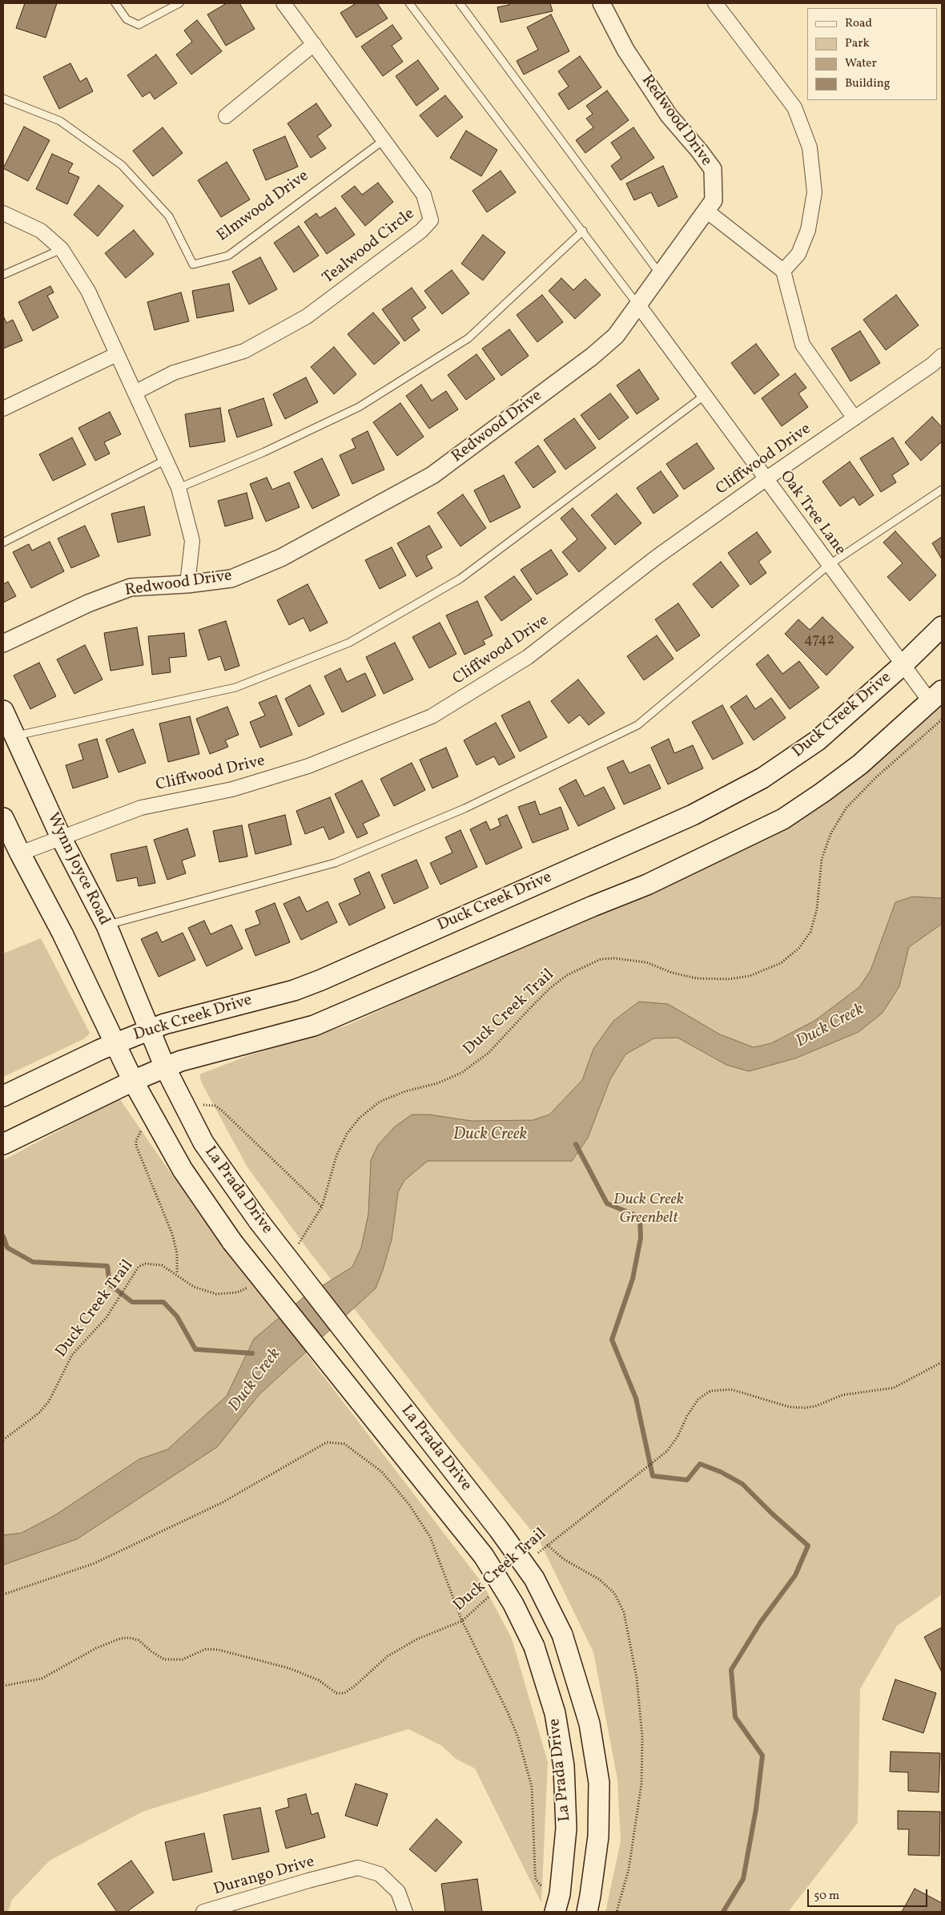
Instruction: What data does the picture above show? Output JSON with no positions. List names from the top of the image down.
{
  "streets": {
    "main road": ["Duck Creek Drive", "Wynn Joyce Road", "La Prada Drive"],
    "street": [
      "Redwood Drive",
      "Tealwood Circle",
      "Cliffwood Drive",
      "Oak Tree Lane",
      "Durango Drive"
    ],
    "lane": ["Elmwood Drive"],
    "path": ["Duck Creek Trail"]
  },
  "crossings": [
    ["Redwood Drive", "Oak Tree Lane"],
    ["Elmwood Drive", "Tealwood Circle"],
    ["Cliffwood Drive", "Oak Tree Lane"],
    ["Cliffwood Drive", "Wynn Joyce Road"],
    ["Oak Tree Lane", "Duck Creek Drive"],
    ["Duck Creek Drive", "Wynn Joyce Road"],
    ["Duck Creek Drive", "La Prada Drive"],
    ["Wynn Joyce Road", "La Prada Drive"]
  ],
  "water": ["Duck Creek"],
  "parks": ["Duck Creek Greenbelt"],
  "house_numbers": ["4742"],
  "legend": [
    "Road",
    "Park",
    "Water",
    "Building"
  ],
  "scale_bar": "50 m"
}
